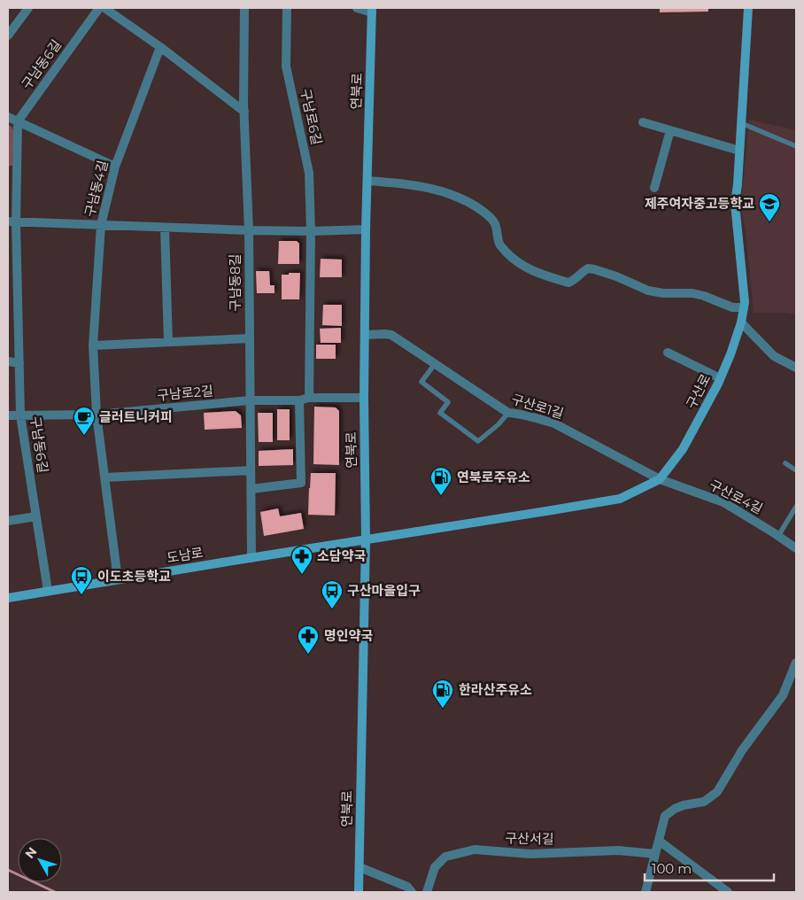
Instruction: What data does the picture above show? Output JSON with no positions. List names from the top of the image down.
{
  "streets": {
    "main road": ["연북로", "구산로", "도남로"],
    "street": [
      "구남동6길",
      "구남로6길",
      "구남동4길",
      "구남동8길",
      "구남로2길",
      "구산로1길",
      "구산로4길",
      "구산서길"
    ]
  },
  "crossings": [
    ["구남동6길", "구남로2길"],
    ["구남동6길", "도남로"],
    ["연북로", "구산로"],
    ["연북로", "구남로2길"],
    ["연북로", "구산로1길"],
    ["연북로", "도남로"],
    ["구남로6길", "구남동8길"],
    ["구남로6길", "구남로2길"],
    ["구남동4길", "구남로2길"],
    ["구남동4길", "도남로"],
    ["구남동8길", "구남로2길"],
    ["구남동8길", "도남로"],
    ["구산로", "구산로1길"],
    ["구산로", "구산로4길"],
    ["구산로", "도남로"],
    ["구산로1길", "구산로4길"]
  ],
  "places": {
    "school or university": ["제주여자중고등학교"],
    "cafe": ["글러트니커피"],
    "fuel station": ["연북로주유소", "한라산주유소"],
    "pharmacy": ["소담약국", "명인약국"],
    "bus stop": ["이도초등학교", "구산마을입구"]
  },
  "scale_bar": "100 m",
  "north": "top left"
}
